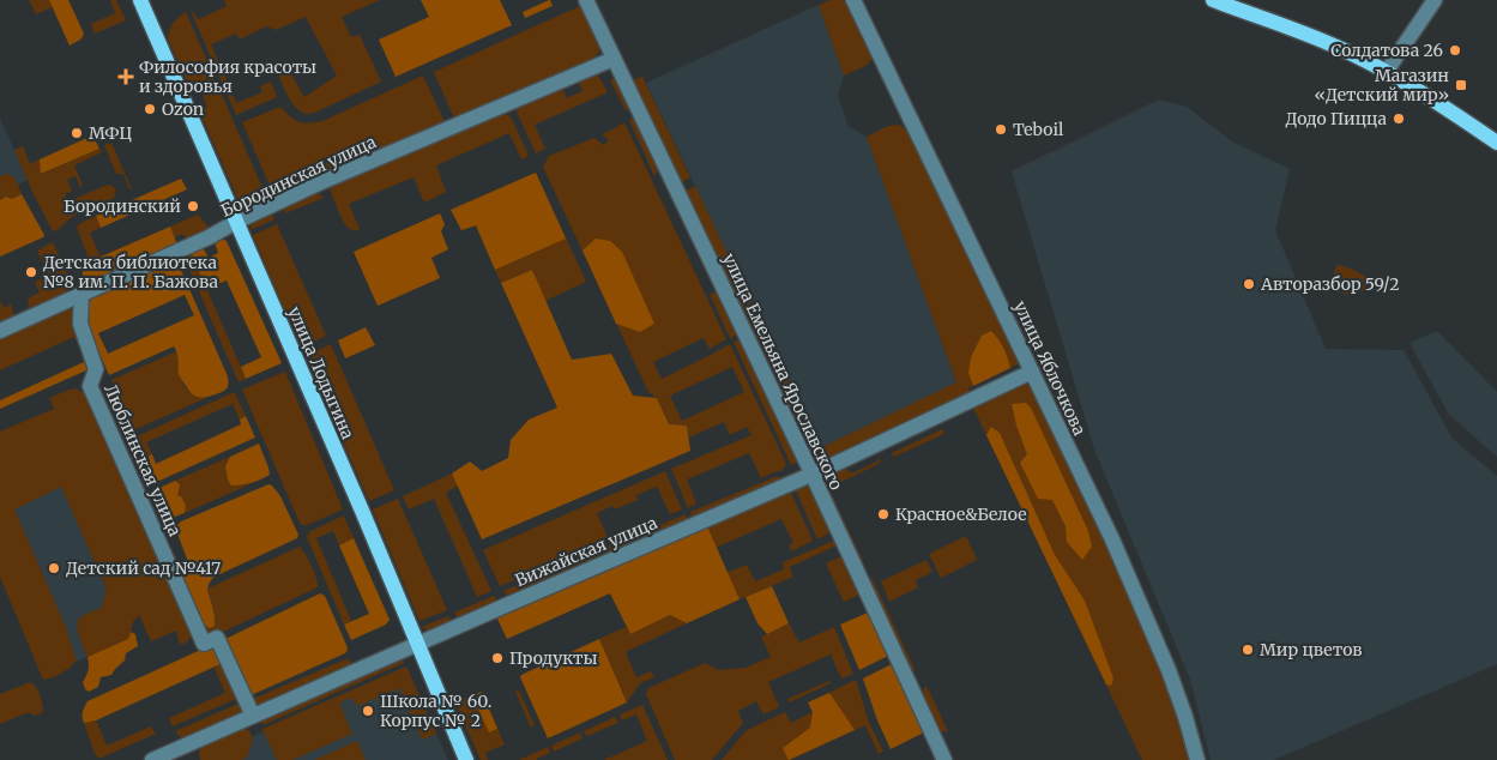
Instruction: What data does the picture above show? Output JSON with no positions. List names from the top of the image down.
{
  "streets": {
    "main road": ["улица Лодыгина"],
    "street": [
      "Бородинская улица",
      "улица Яблочкова",
      "улица Емельяна Ярославского",
      "Люблинская улица",
      "Вижайская улица"
    ]
  },
  "crossings": [
    ["Бородинская улица", "улица Емельяна Ярославского"],
    ["Бородинская улица", "улица Лодыгина"],
    ["Бородинская улица", "Люблинская улица"],
    ["улица Яблочкова", "Вижайская улица"],
    ["улица Емельяна Ярославского", "Вижайская улица"],
    ["улица Лодыгина", "Вижайская улица"],
    ["Люблинская улица", "Вижайская улица"]
  ],
  "places": {
    "other": [
      "Солдатова 26",
      "Ozon",
      "Додо Пицца",
      "Teboil",
      "МФЦ",
      "Бородинский",
      "Детская библиотека №8 им. П. П. Бажова",
      "Авторазбор 59/2",
      "Красное&Белое",
      "Детский сад №417",
      "Мир цветов",
      "Продукты",
      "Школа № 60. Корпус № 2"
    ],
    "health": ["Философия красоты и здоровья"],
    "transit": ["Магазин «Детский мир»"]
  }
}
